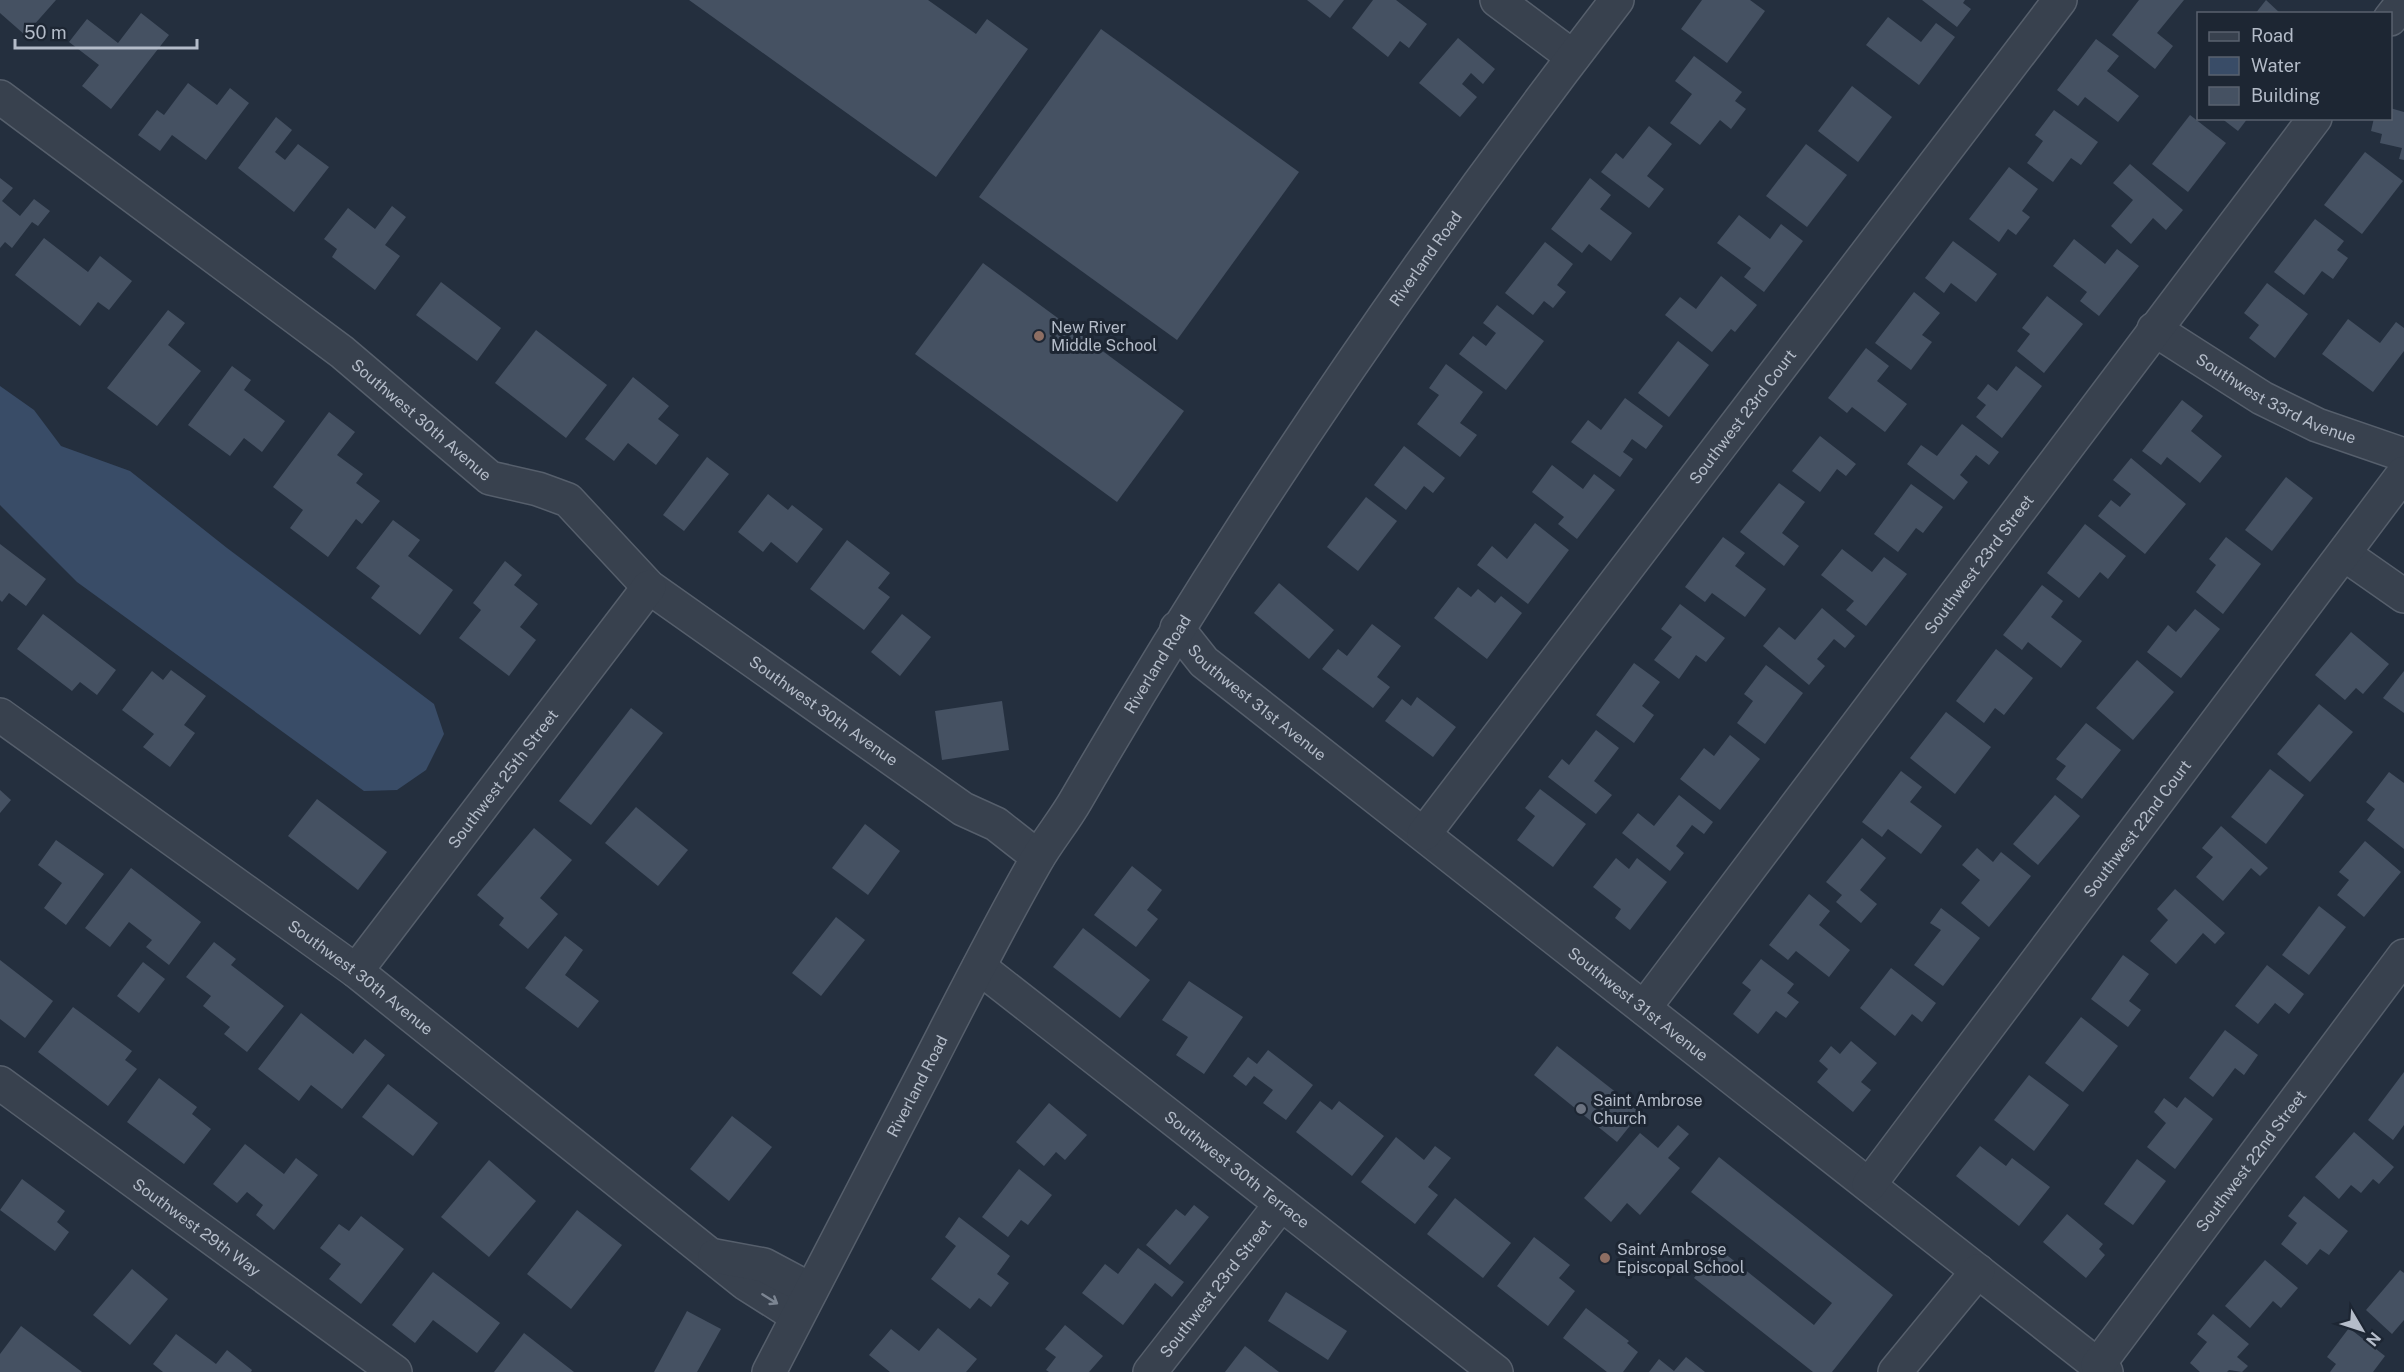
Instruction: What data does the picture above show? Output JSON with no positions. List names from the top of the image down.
{
  "streets": {
    "street": [
      "Riverland Road",
      "Southwest 33rd Avenue",
      "Southwest 23rd Court",
      "Southwest 30th Avenue",
      "Southwest 23rd Street",
      "Southwest 31st Avenue",
      "Southwest 25th Street",
      "Southwest 22nd Court",
      "Southwest 22nd Street",
      "Southwest 30th Terrace",
      "Southwest 29th Way"
    ]
  },
  "crossings": [
    ["Riverland Road", "Southwest 30th Avenue"],
    ["Riverland Road", "Southwest 31st Avenue"],
    ["Riverland Road", "Southwest 30th Terrace"],
    ["Southwest 33rd Avenue", "Southwest 23rd Street"],
    ["Southwest 23rd Court", "Southwest 31st Avenue"],
    ["Southwest 30th Avenue", "Southwest 25th Street"],
    ["Southwest 23rd Street", "Southwest 31st Avenue"],
    ["Southwest 23rd Street", "Southwest 30th Terrace"],
    ["Southwest 31st Avenue", "Southwest 22nd Court"],
    ["Southwest 31st Avenue", "Southwest 22nd Street"]
  ],
  "places": ["New River Middle School", "Saint Ambrose Church", "Saint Ambrose Episcopal School"],
  "legend": ["Road", "Water", "Building"],
  "scale_bar": "50 m",
  "north": "bottom right"
}
